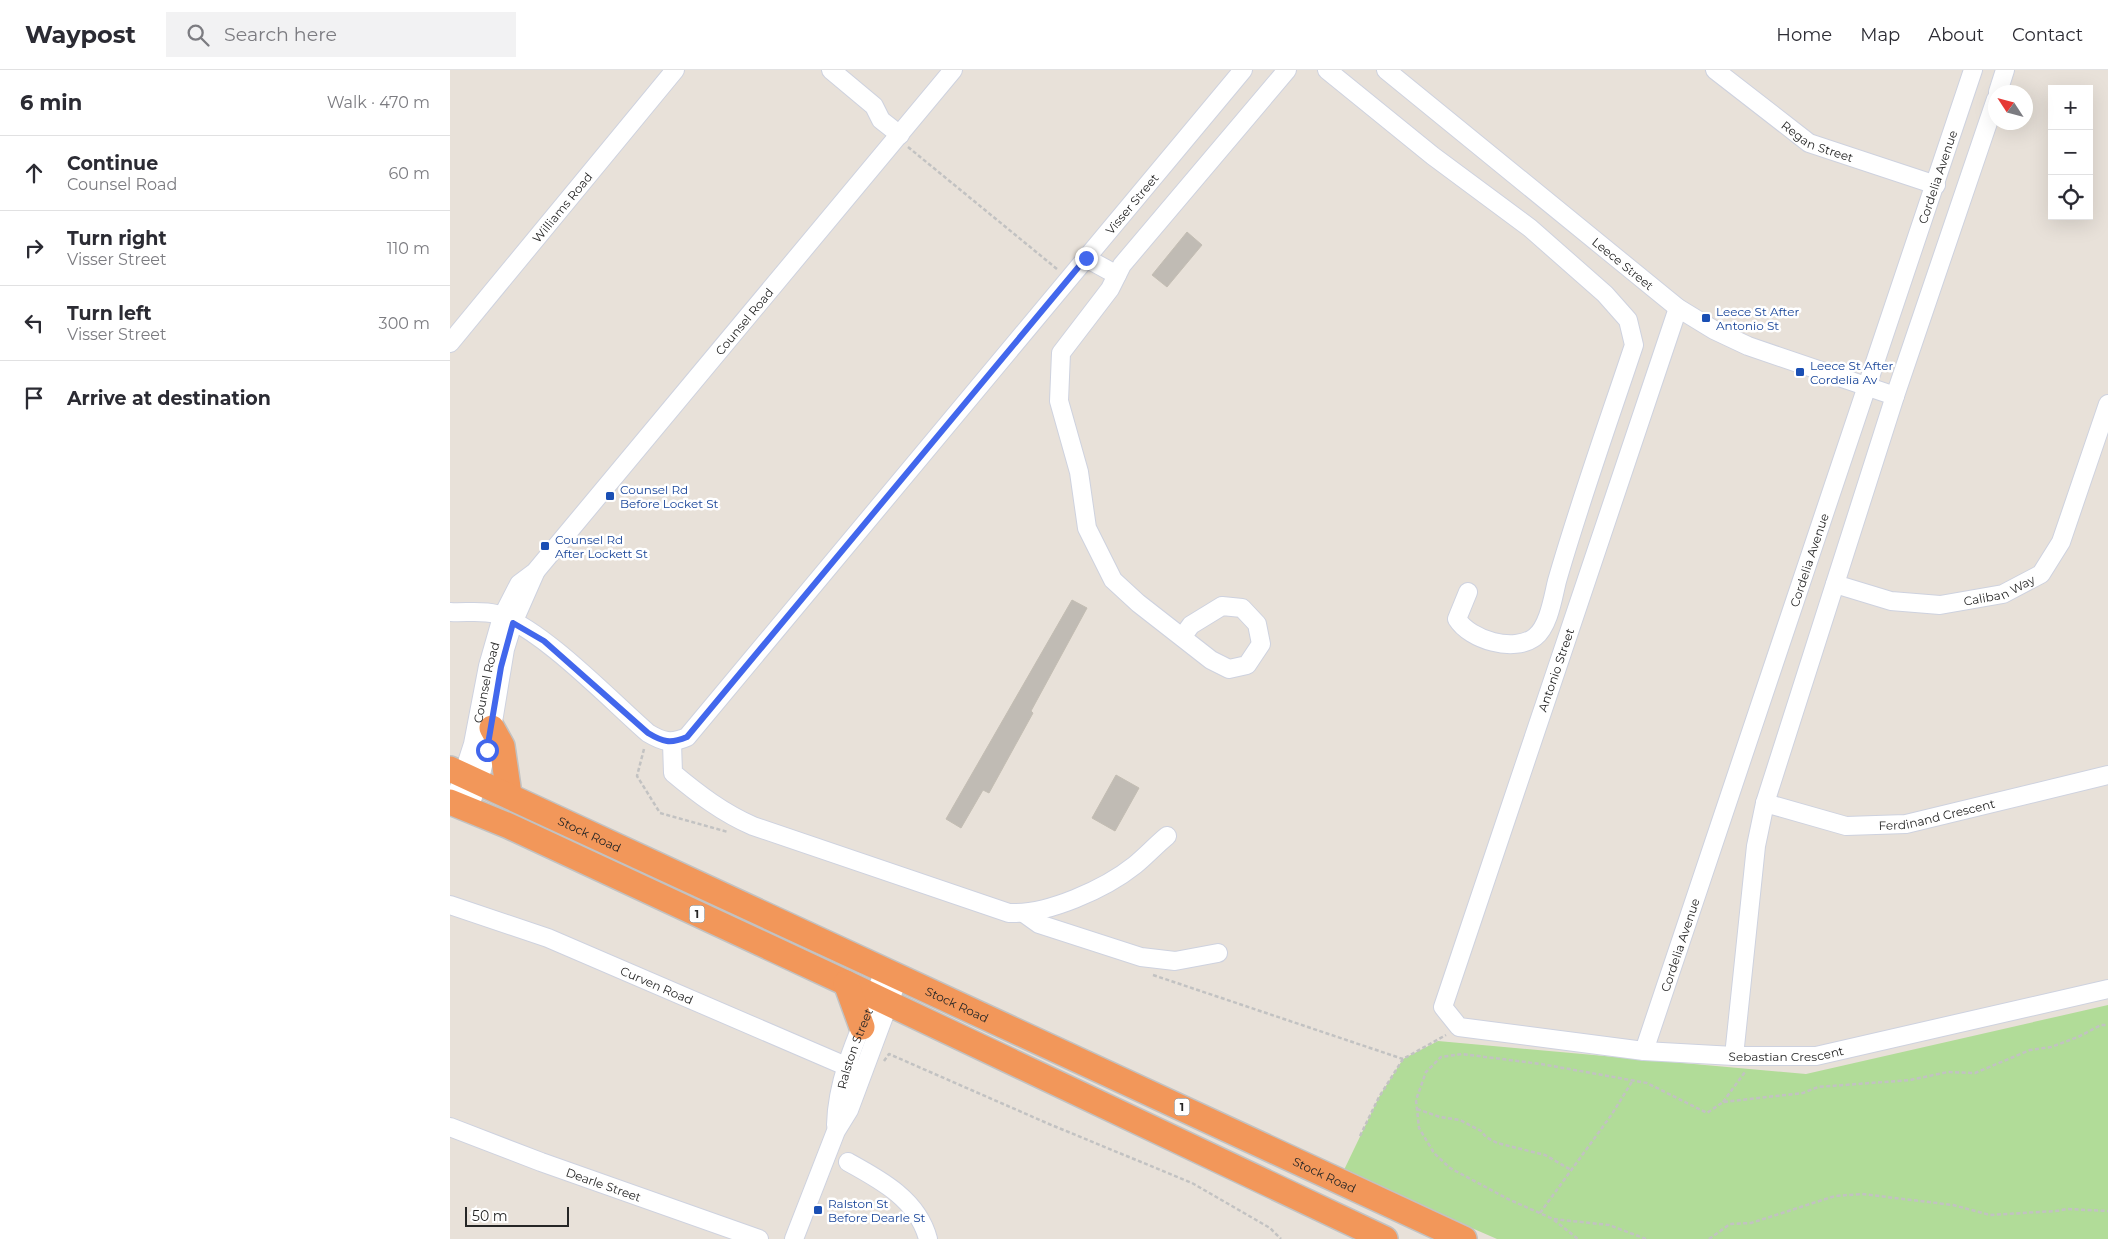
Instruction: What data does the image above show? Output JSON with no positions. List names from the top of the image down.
{
  "streets": {
    "highway": ["Stock Road", "1"],
    "street": [
      "Regan Street",
      "Cordelia Avenue",
      "Visser Street",
      "Williams Road",
      "Leece Street",
      "Counsel Road",
      "Caliban Way",
      "Antonio Street",
      "Ferdinand Crescent",
      "Curven Road",
      "Ralston Street",
      "Sebastian Crescent",
      "Dearle Street"
    ]
  },
  "crossings": [
    ["Regan Street", "Cordelia Avenue"],
    ["Cordelia Avenue", "Leece Street"],
    ["Cordelia Avenue", "Sebastian Crescent"],
    ["Leece Street", "Antonio Street"],
    ["Counsel Road", "Stock Road"],
    ["Counsel Road", "1"],
    ["Antonio Street", "Sebastian Crescent"],
    ["Stock Road", "Ralston Street"],
    ["1", "Ralston Street"],
    ["Curven Road", "Ralston Street"]
  ],
  "places": {
    "transit": [
      "Leece St After Antonio St",
      "Leece St After Cordelia Av",
      "Counsel Rd Before Locket St",
      "Counsel Rd After Lockett St",
      "Ralston St Before Dearle St"
    ]
  },
  "scale_bar": "50 m",
  "north": "top left",
  "page": {
    "header": "Waypost",
    "search": "Search here",
    "nav": [
      "Home",
      "Map",
      "About",
      "Contact"
    ],
    "heading": ["6 min", "Walk · 470 m"],
    "map_buttons": ["+", "−"],
    "list": [
      ["Continue", "Counsel Road", "60 m"],
      ["Turn right", "Visser Street", "110 m"],
      ["Turn left", "Visser Street", "300 m"],
      "Arrive at destination"
    ],
    "scale": "50 m"
  }
}
